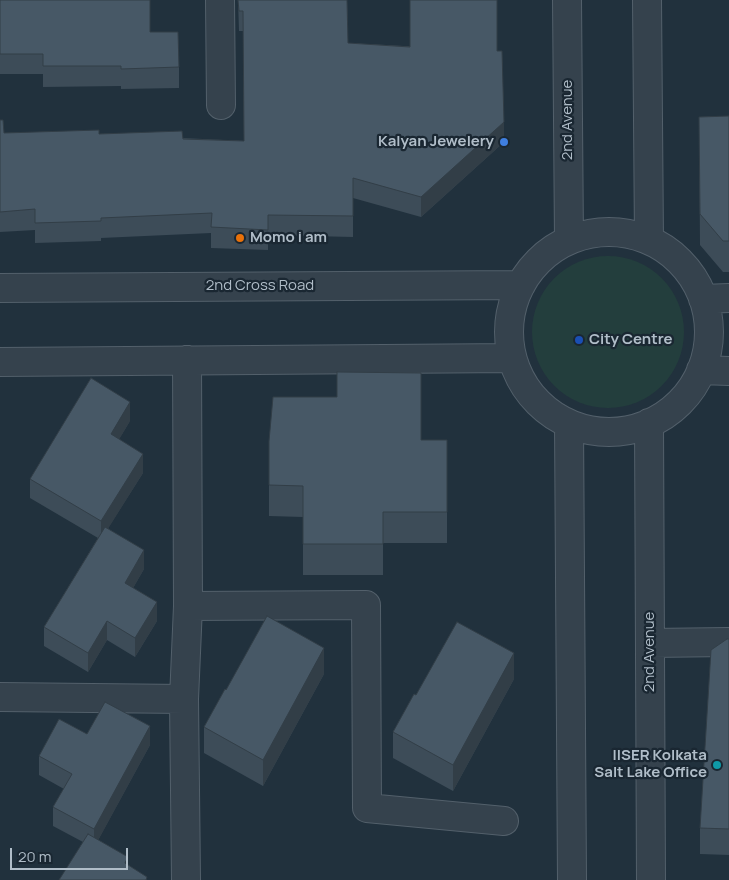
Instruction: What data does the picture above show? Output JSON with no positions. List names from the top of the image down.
{
  "streets": {
    "street": ["2nd Avenue", "2nd Cross Road"]
  },
  "places": [
    "Kalyan Jewelery",
    "Momo i am",
    "City Centre",
    "IISER Kolkata Salt Lake Office"
  ],
  "scale_bar": "20 m"
}
